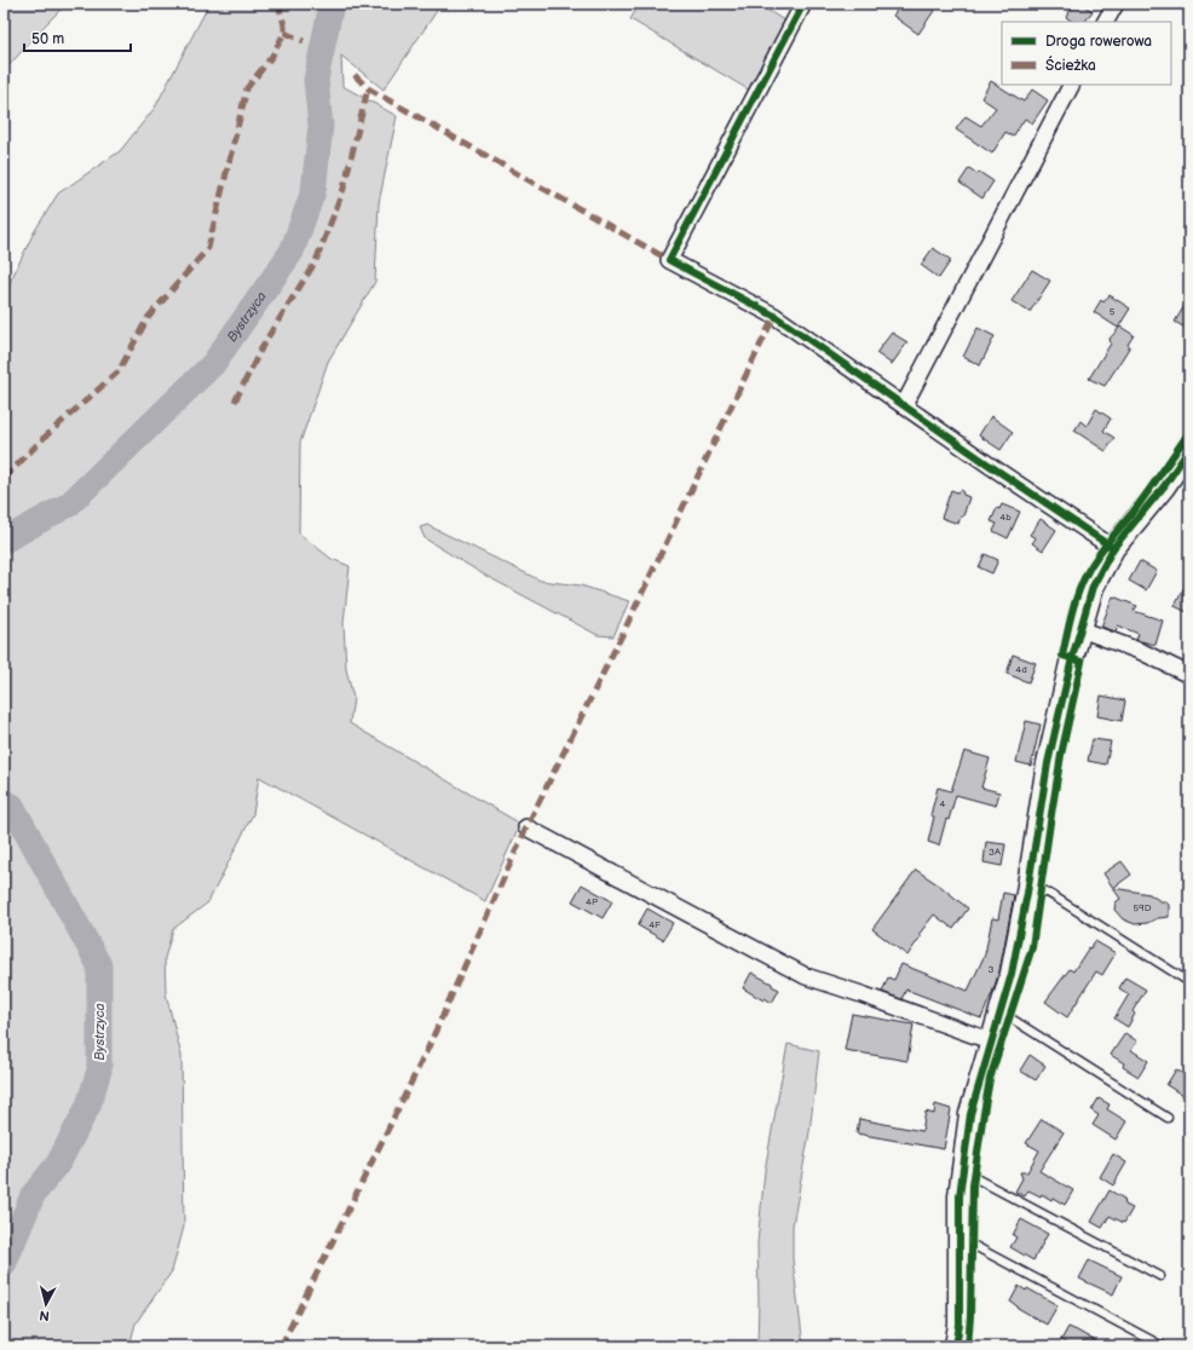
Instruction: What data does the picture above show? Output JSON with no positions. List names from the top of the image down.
{
  "water": ["Bystrzyca"],
  "house_numbers": [
    "5",
    "4b",
    "4d",
    "4",
    "3A",
    "4P",
    "59D",
    "4F",
    "3"
  ],
  "legend": ["Droga rowerowa", "Ścieżka"],
  "scale_bar": "50 m",
  "north": "bottom"
}
